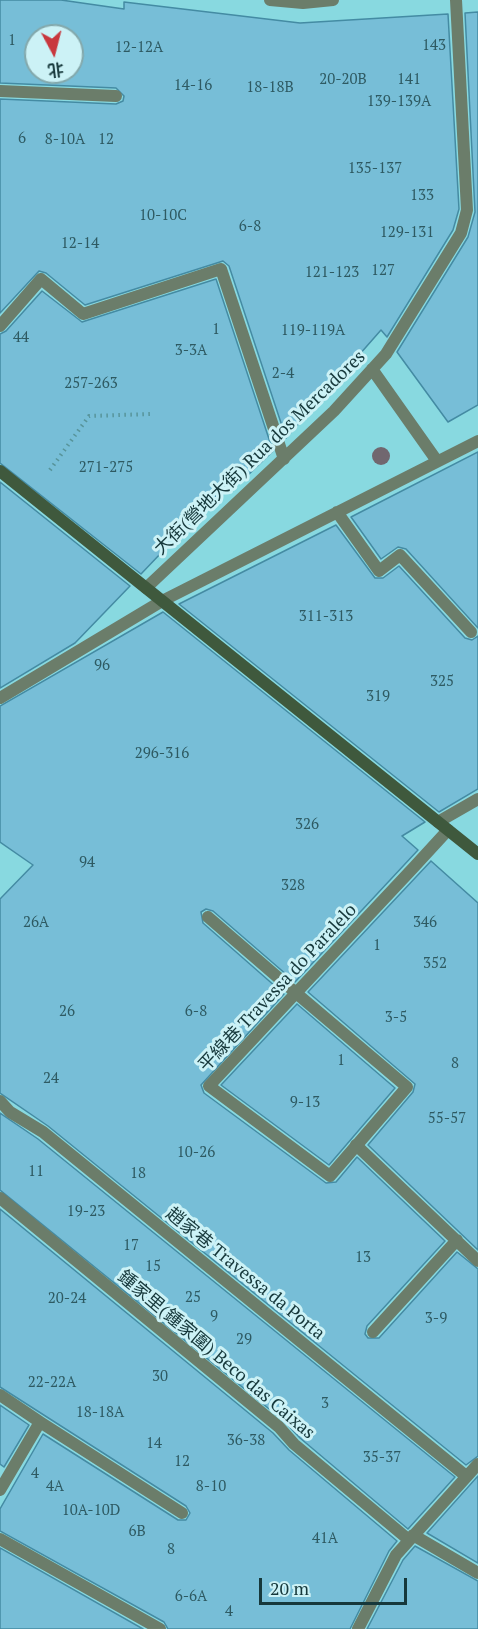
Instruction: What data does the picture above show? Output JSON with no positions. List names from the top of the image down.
{
  "streets": {
    "street": [
      "大街(營地大街) Rua dos Mercadores",
      "平線巷 Travessa do Paralelo",
      "趙家巷 Travessa da Porta",
      "鍾家里(鍾家圍) Beco das Caixas"
    ]
  },
  "house_numbers": [
    "1",
    "143",
    "12-12A",
    "20-20B",
    "141",
    "14-16",
    "18-18B",
    "139-139A",
    "6",
    "8-10A",
    "12",
    "135-137",
    "133",
    "10-10C",
    "6-8",
    "129-131",
    "12-14",
    "127",
    "121-123",
    "1",
    "119-119A",
    "44",
    "3-3A",
    "2-4",
    "257-263",
    "271-275",
    "311-313",
    "96",
    "325",
    "319",
    "296-316",
    "326",
    "94",
    "328",
    "26A",
    "346",
    "1",
    "352",
    "26",
    "6-8",
    "3-5",
    "1",
    "8",
    "24",
    "9-13",
    "55-57",
    "10-26",
    "11",
    "18",
    "19-23",
    "17",
    "13",
    "15",
    "25",
    "20-24",
    "9",
    "3-9",
    "29",
    "30",
    "22-22A",
    "3",
    "18-18A",
    "36-38",
    "14",
    "35-37",
    "12",
    "4",
    "4A",
    "8-10",
    "10A-10D",
    "6B",
    "41A",
    "8",
    "6-6A",
    "4"
  ],
  "scale_bar": "20 m",
  "north": "bottom"
}
